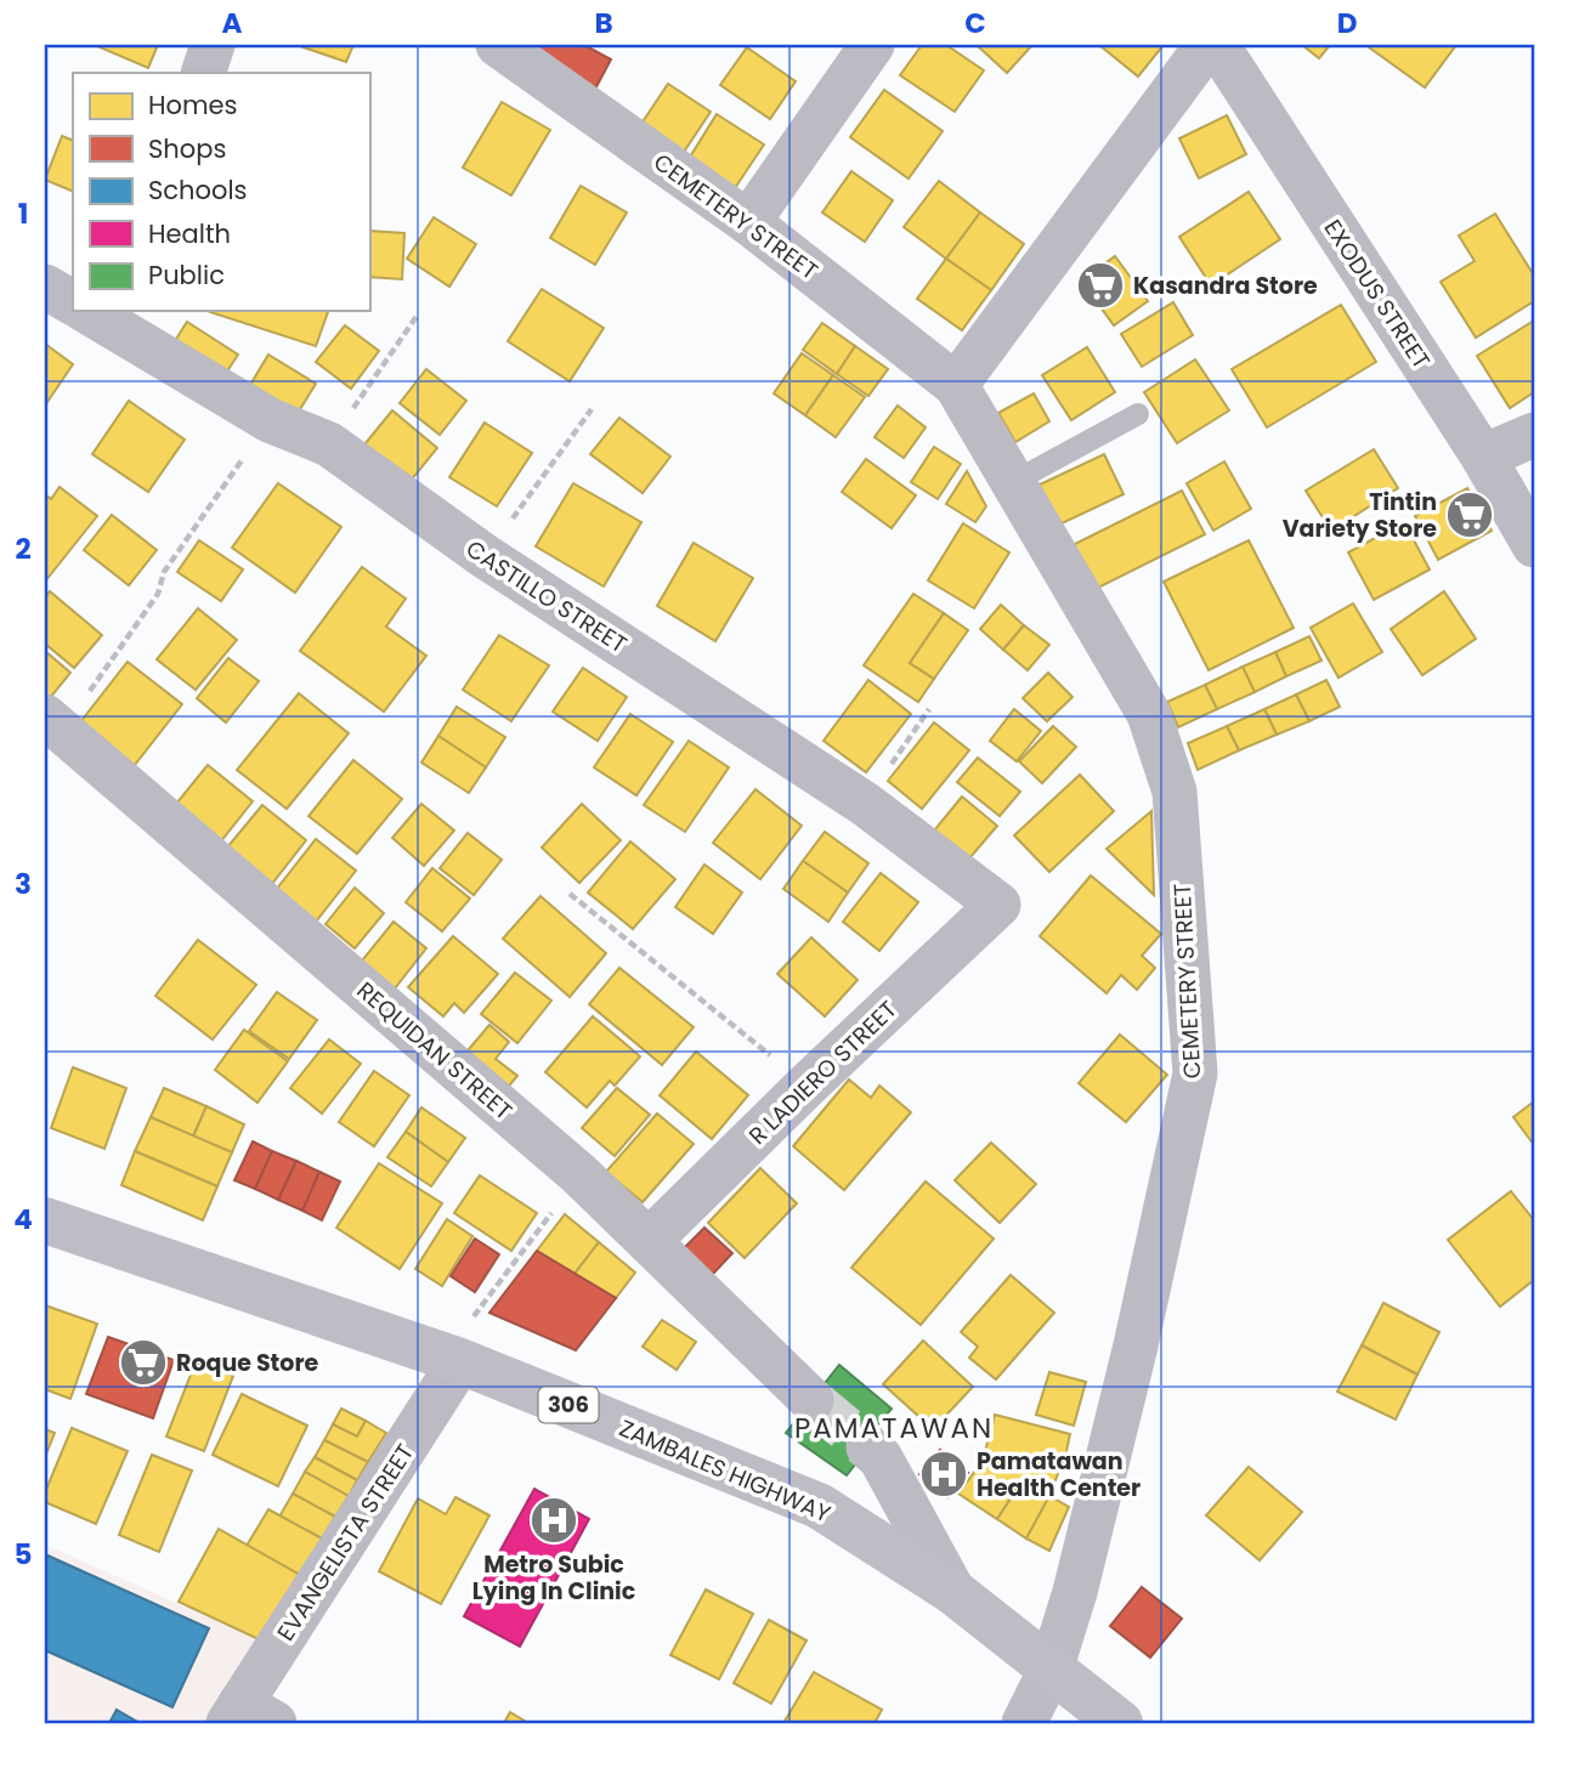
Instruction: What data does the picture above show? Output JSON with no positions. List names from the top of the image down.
{
  "streets": {
    "main road": ["306", "ZAMBALES HIGHWAY"],
    "street": [
      "CEMETERY STREET",
      "EXODUS STREET",
      "CASTILLO STREET",
      "REQUIDAN STREET",
      "R LADIERO STREET",
      "EVANGELISTA STREET"
    ]
  },
  "crossings": [
    ["CEMETERY STREET", "ZAMBALES HIGHWAY"],
    ["CASTILLO STREET", "R LADIERO STREET"],
    ["REQUIDAN STREET", "R LADIERO STREET"],
    ["ZAMBALES HIGHWAY", "EVANGELISTA STREET"]
  ],
  "districts": ["PAMATAWAN"],
  "places": {
    "supermarket": ["Kasandra Store", "Tintin Variety Store", "Roque Store"],
    "hospital": ["Pamatawan Health Center", "Metro Subic Lying In Clinic"]
  },
  "legend": [
    "Homes",
    "Shops",
    "Schools",
    "Health",
    "Public"
  ],
  "grid": {
    "columns": [
      "A",
      "B",
      "C",
      "D"
    ],
    "rows": [
      "1",
      "2",
      "3",
      "4",
      "5"
    ]
  }
}
